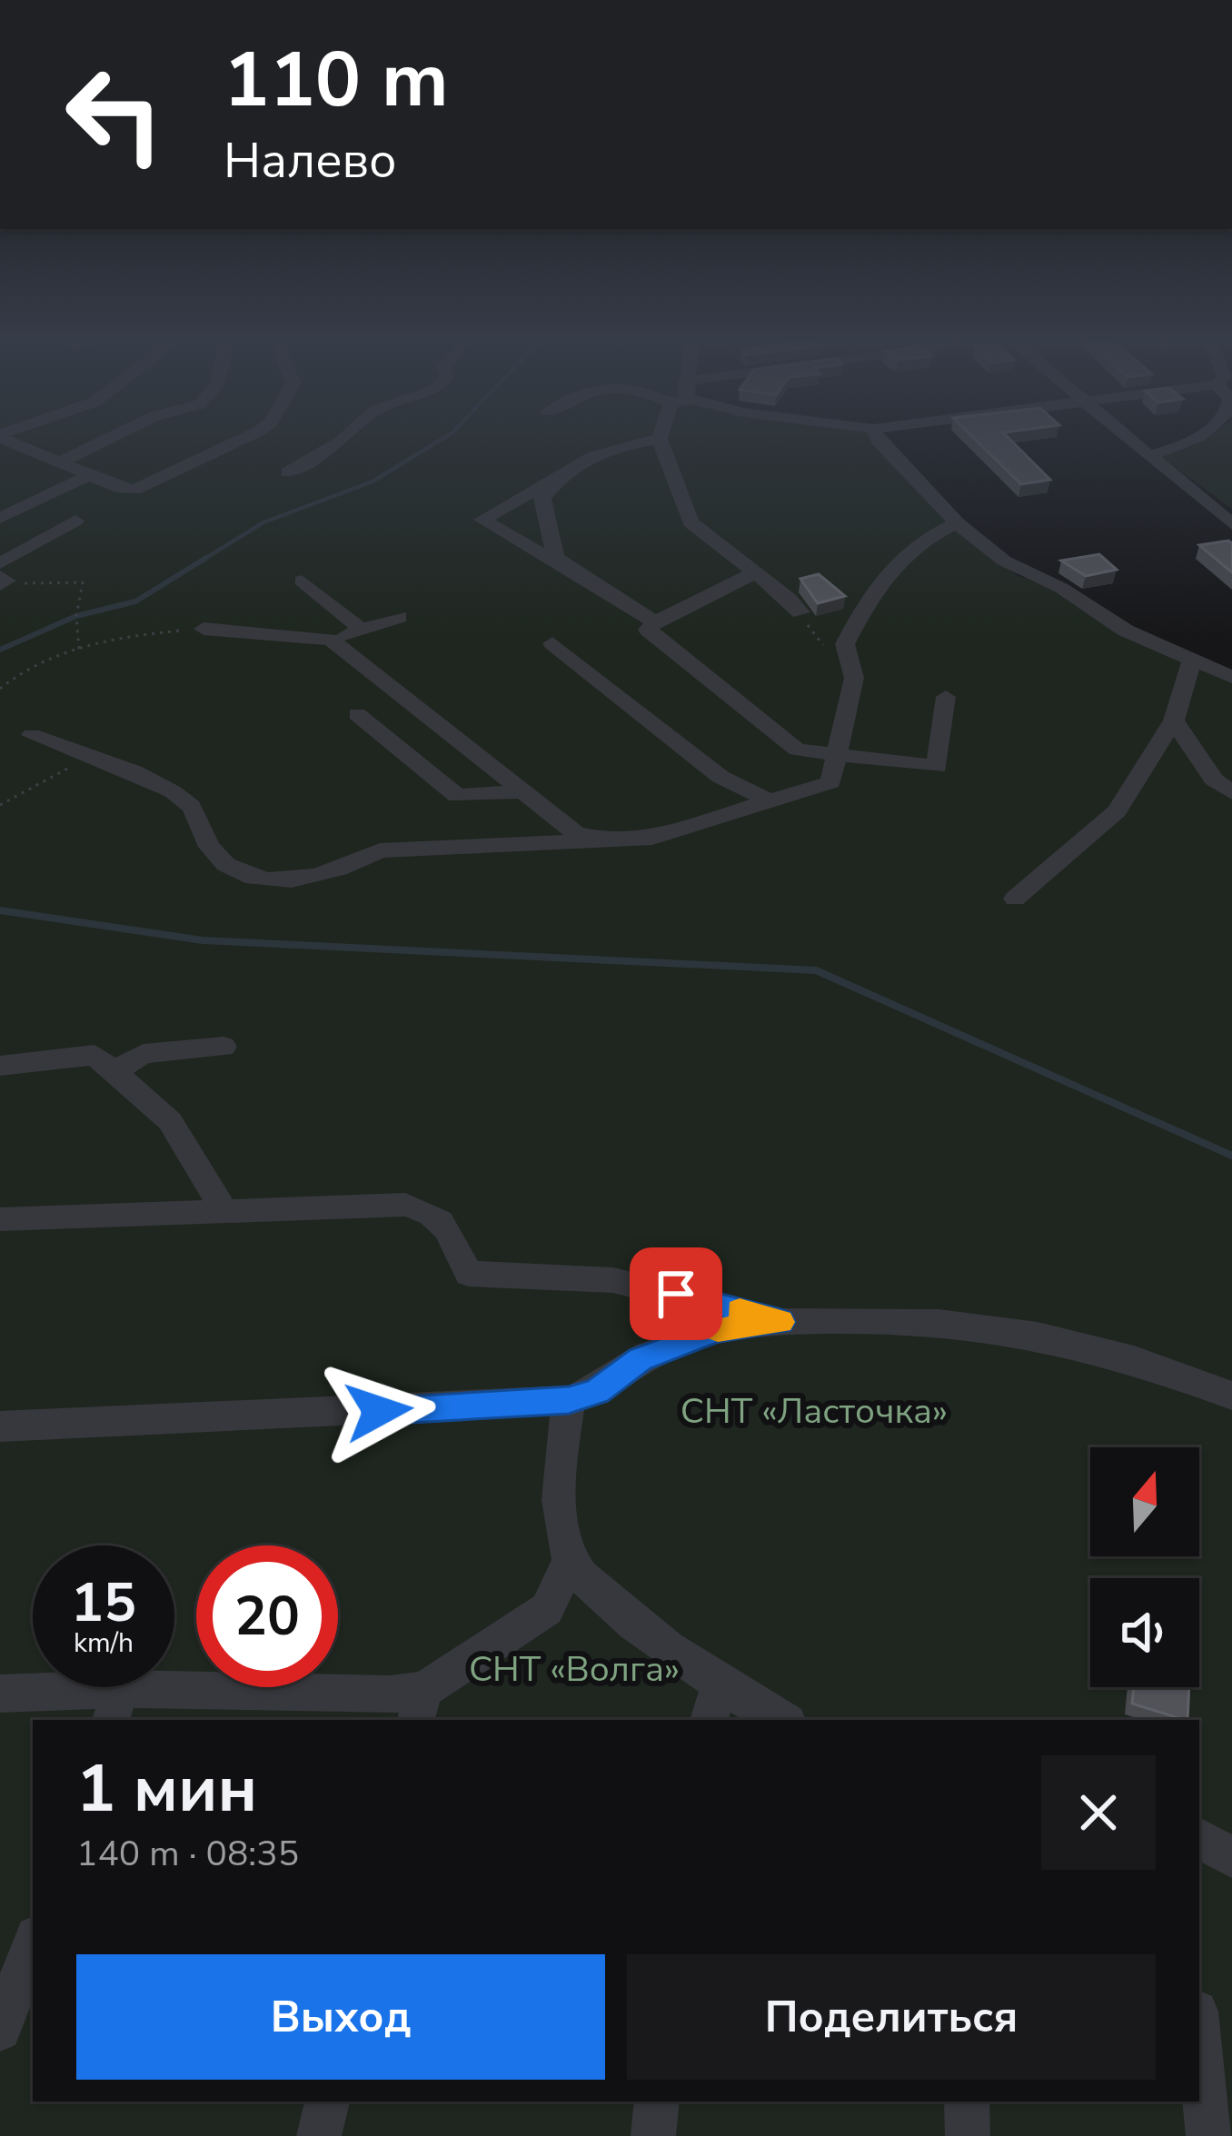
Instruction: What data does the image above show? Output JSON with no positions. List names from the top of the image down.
{
  "parks": ["СНТ «Ласточка»", "СНТ «Волга»"],
  "north": "top",
  "page": {
    "turn": ["110 m", "Налево"],
    "speed": "15 km/h",
    "limit": "20",
    "heading": ["1 мин", "140 m · 08:35"],
    "buttons": ["Выход", "Поделиться"]
  }
}
